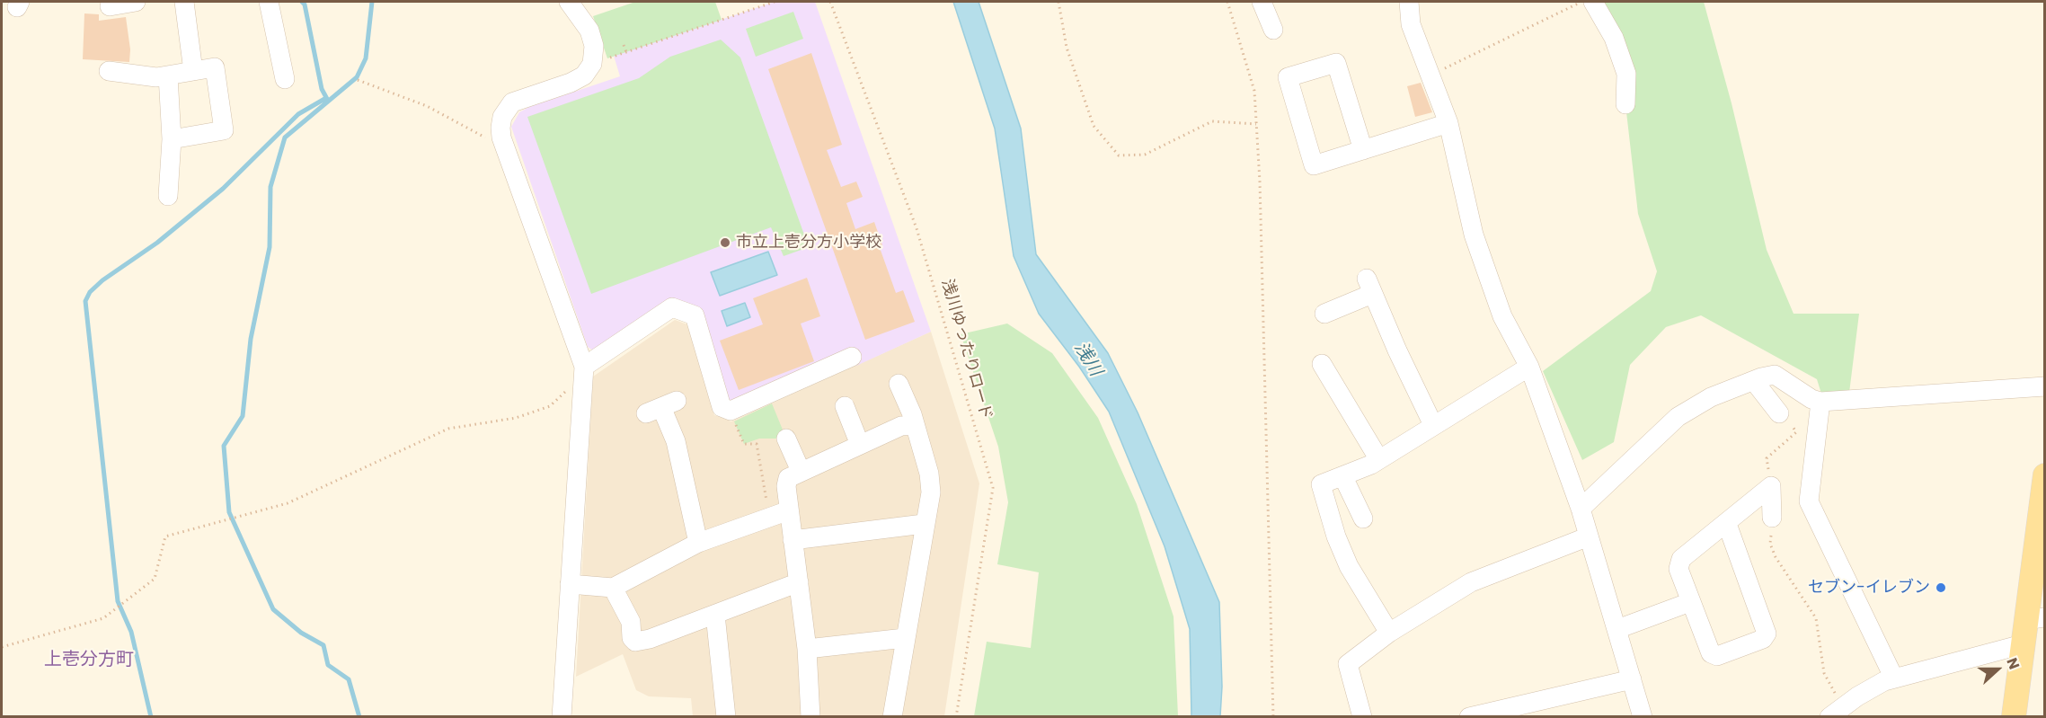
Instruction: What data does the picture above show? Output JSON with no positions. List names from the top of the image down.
{
  "streets": {
    "path": ["浅川ゆったりロード"]
  },
  "districts": ["上壱分方町"],
  "water": ["浅川"],
  "places": ["市立上壱分方小学校", "セブン-イレブン"],
  "north": "right"
}
